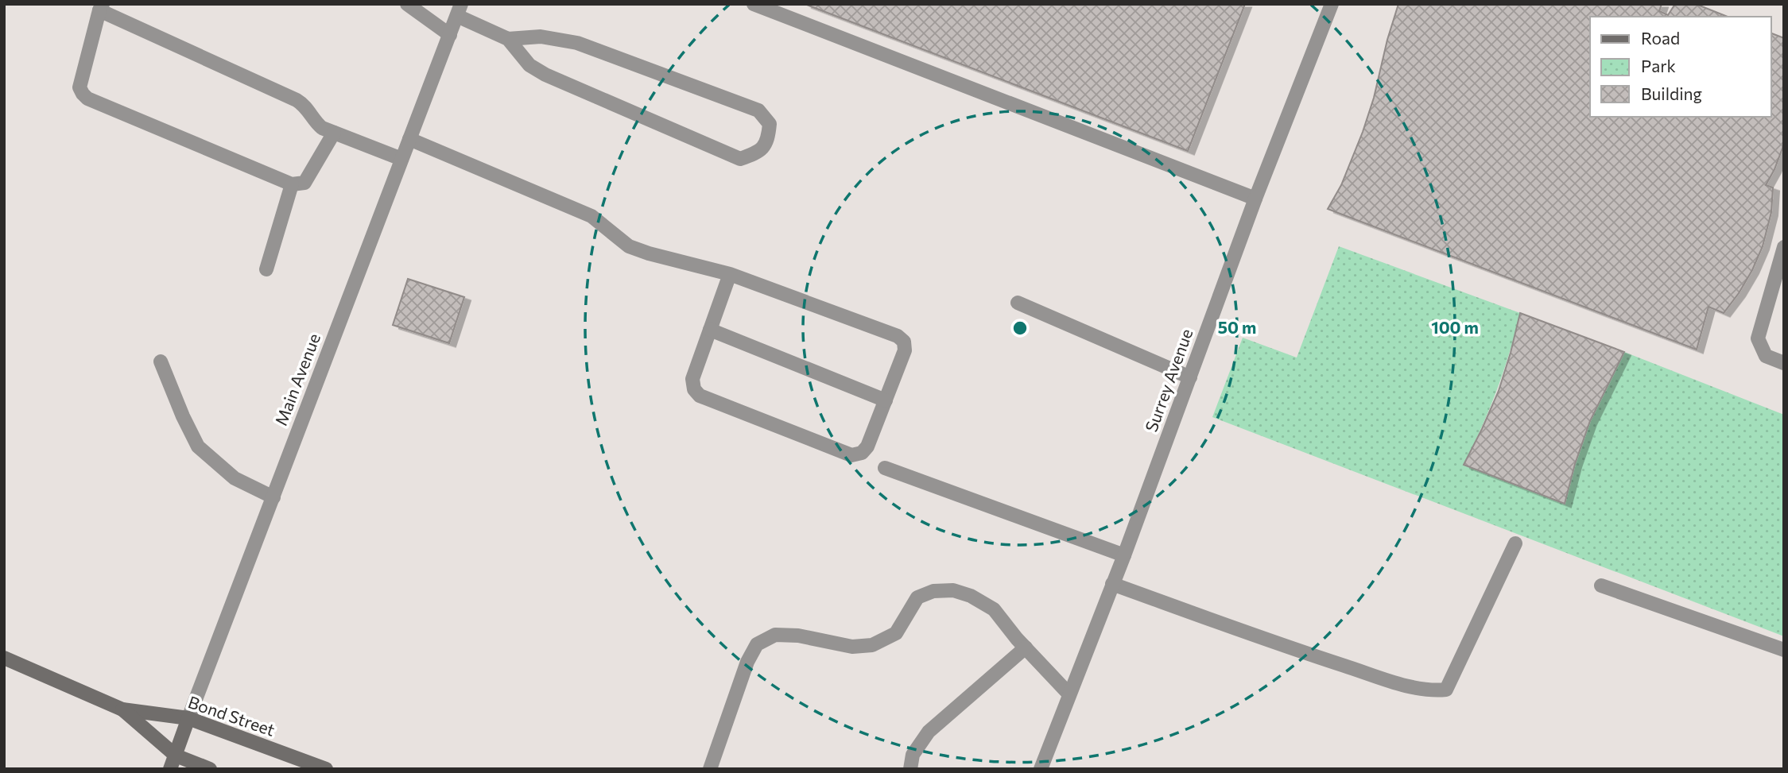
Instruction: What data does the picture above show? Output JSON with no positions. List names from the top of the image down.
{
  "streets": {
    "street": ["Main Avenue", "Surrey Avenue", "Bond Street"]
  },
  "crossings": [
    ["Main Avenue", "Bond Street"]
  ],
  "legend": ["Road", "Park", "Building"],
  "rings": ["50 m", "100 m"]
}
